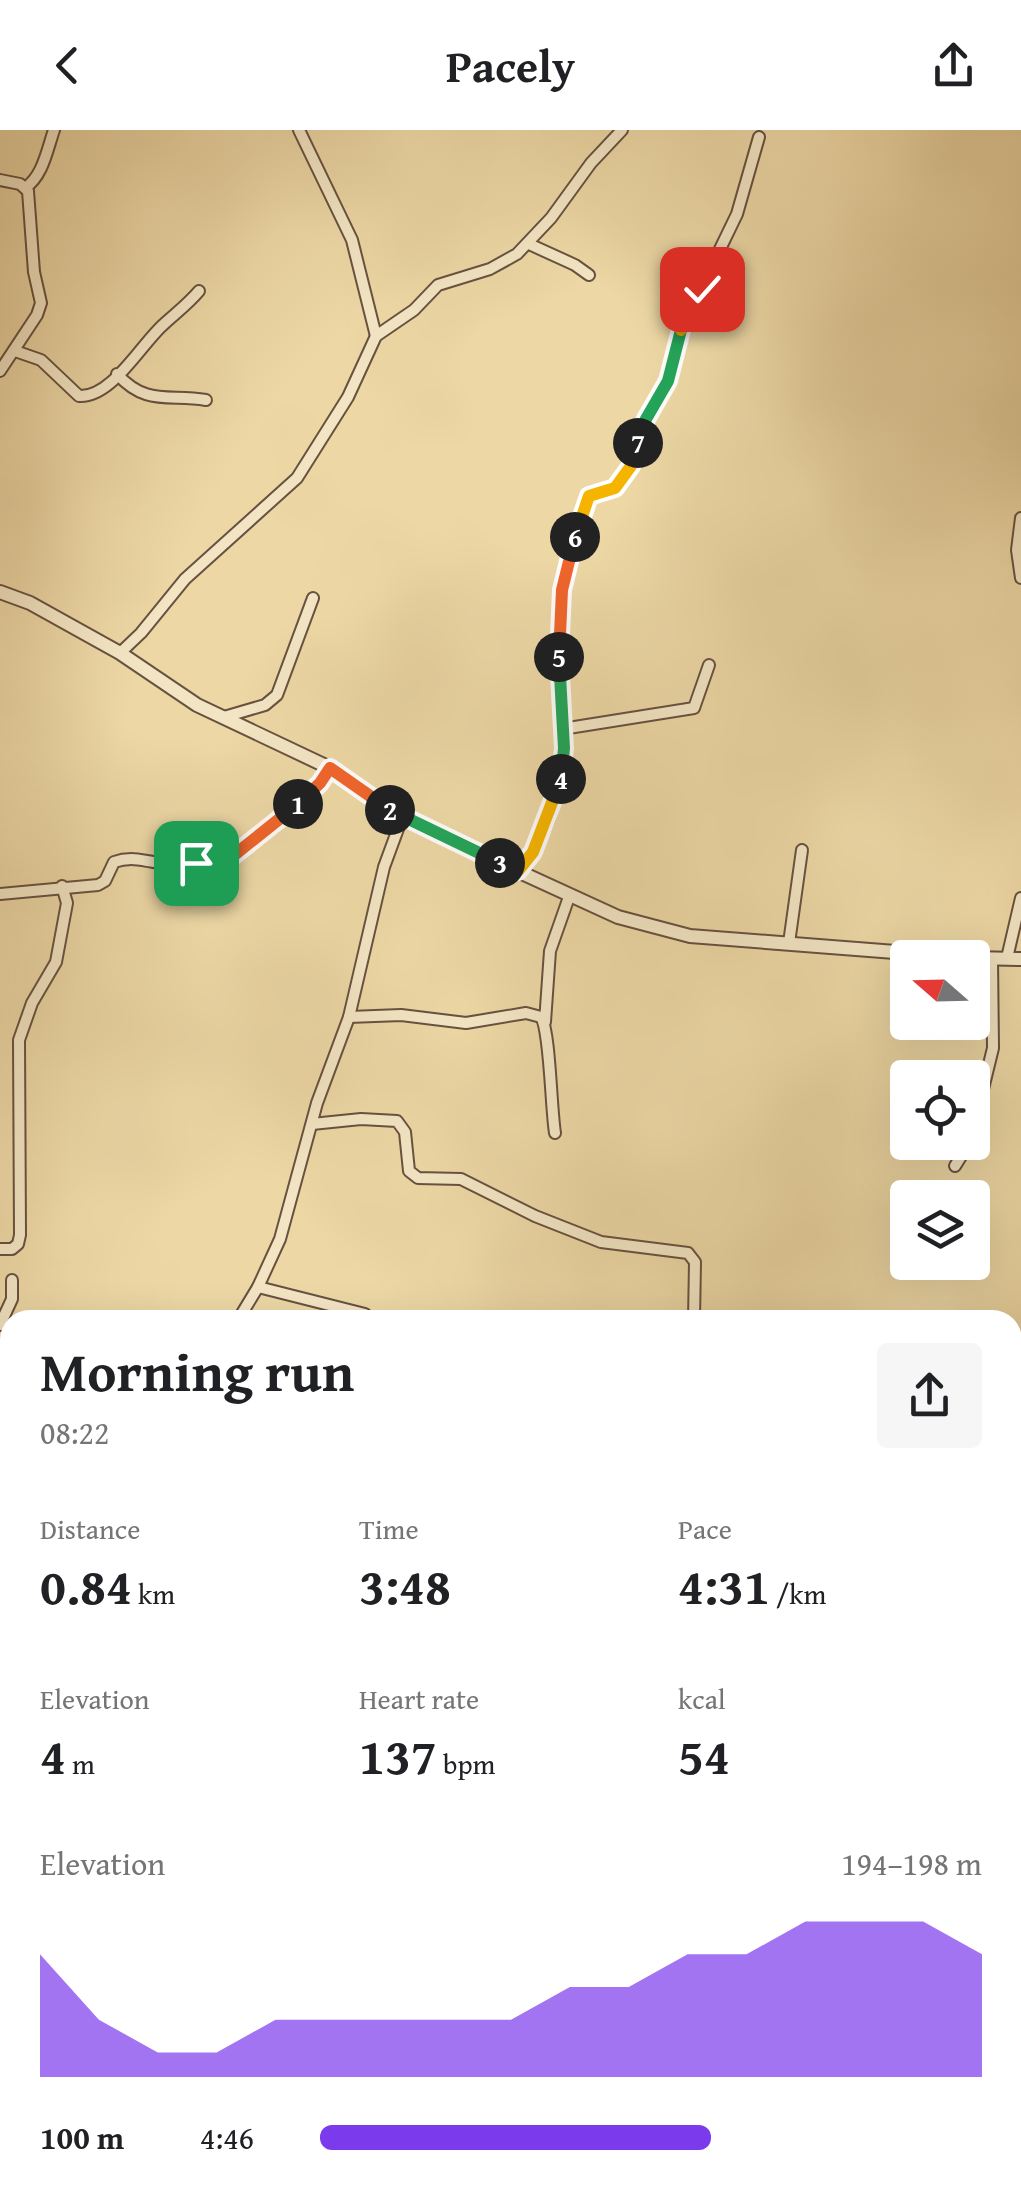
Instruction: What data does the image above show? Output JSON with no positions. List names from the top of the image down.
{
  "north": "left",
  "page": {
    "header": "Pacely",
    "pins": [
      "7",
      "6",
      "5",
      "4",
      "1",
      "2",
      "3"
    ],
    "heading": ["Morning run", "08:22"],
    "stats": [
      ["Distance", "0.84 km"],
      ["Time", "3:48"],
      ["Pace", "4:31 /km"],
      ["Elevation", "4 m"],
      ["Heart rate", "137 bpm"],
      ["kcal", "54"]
    ],
    "chart": ["Elevation", "194–198 m"],
    "list": [
      {
        "name": "100 m",
        "note": "4:46"
      }
    ]
  }
}
